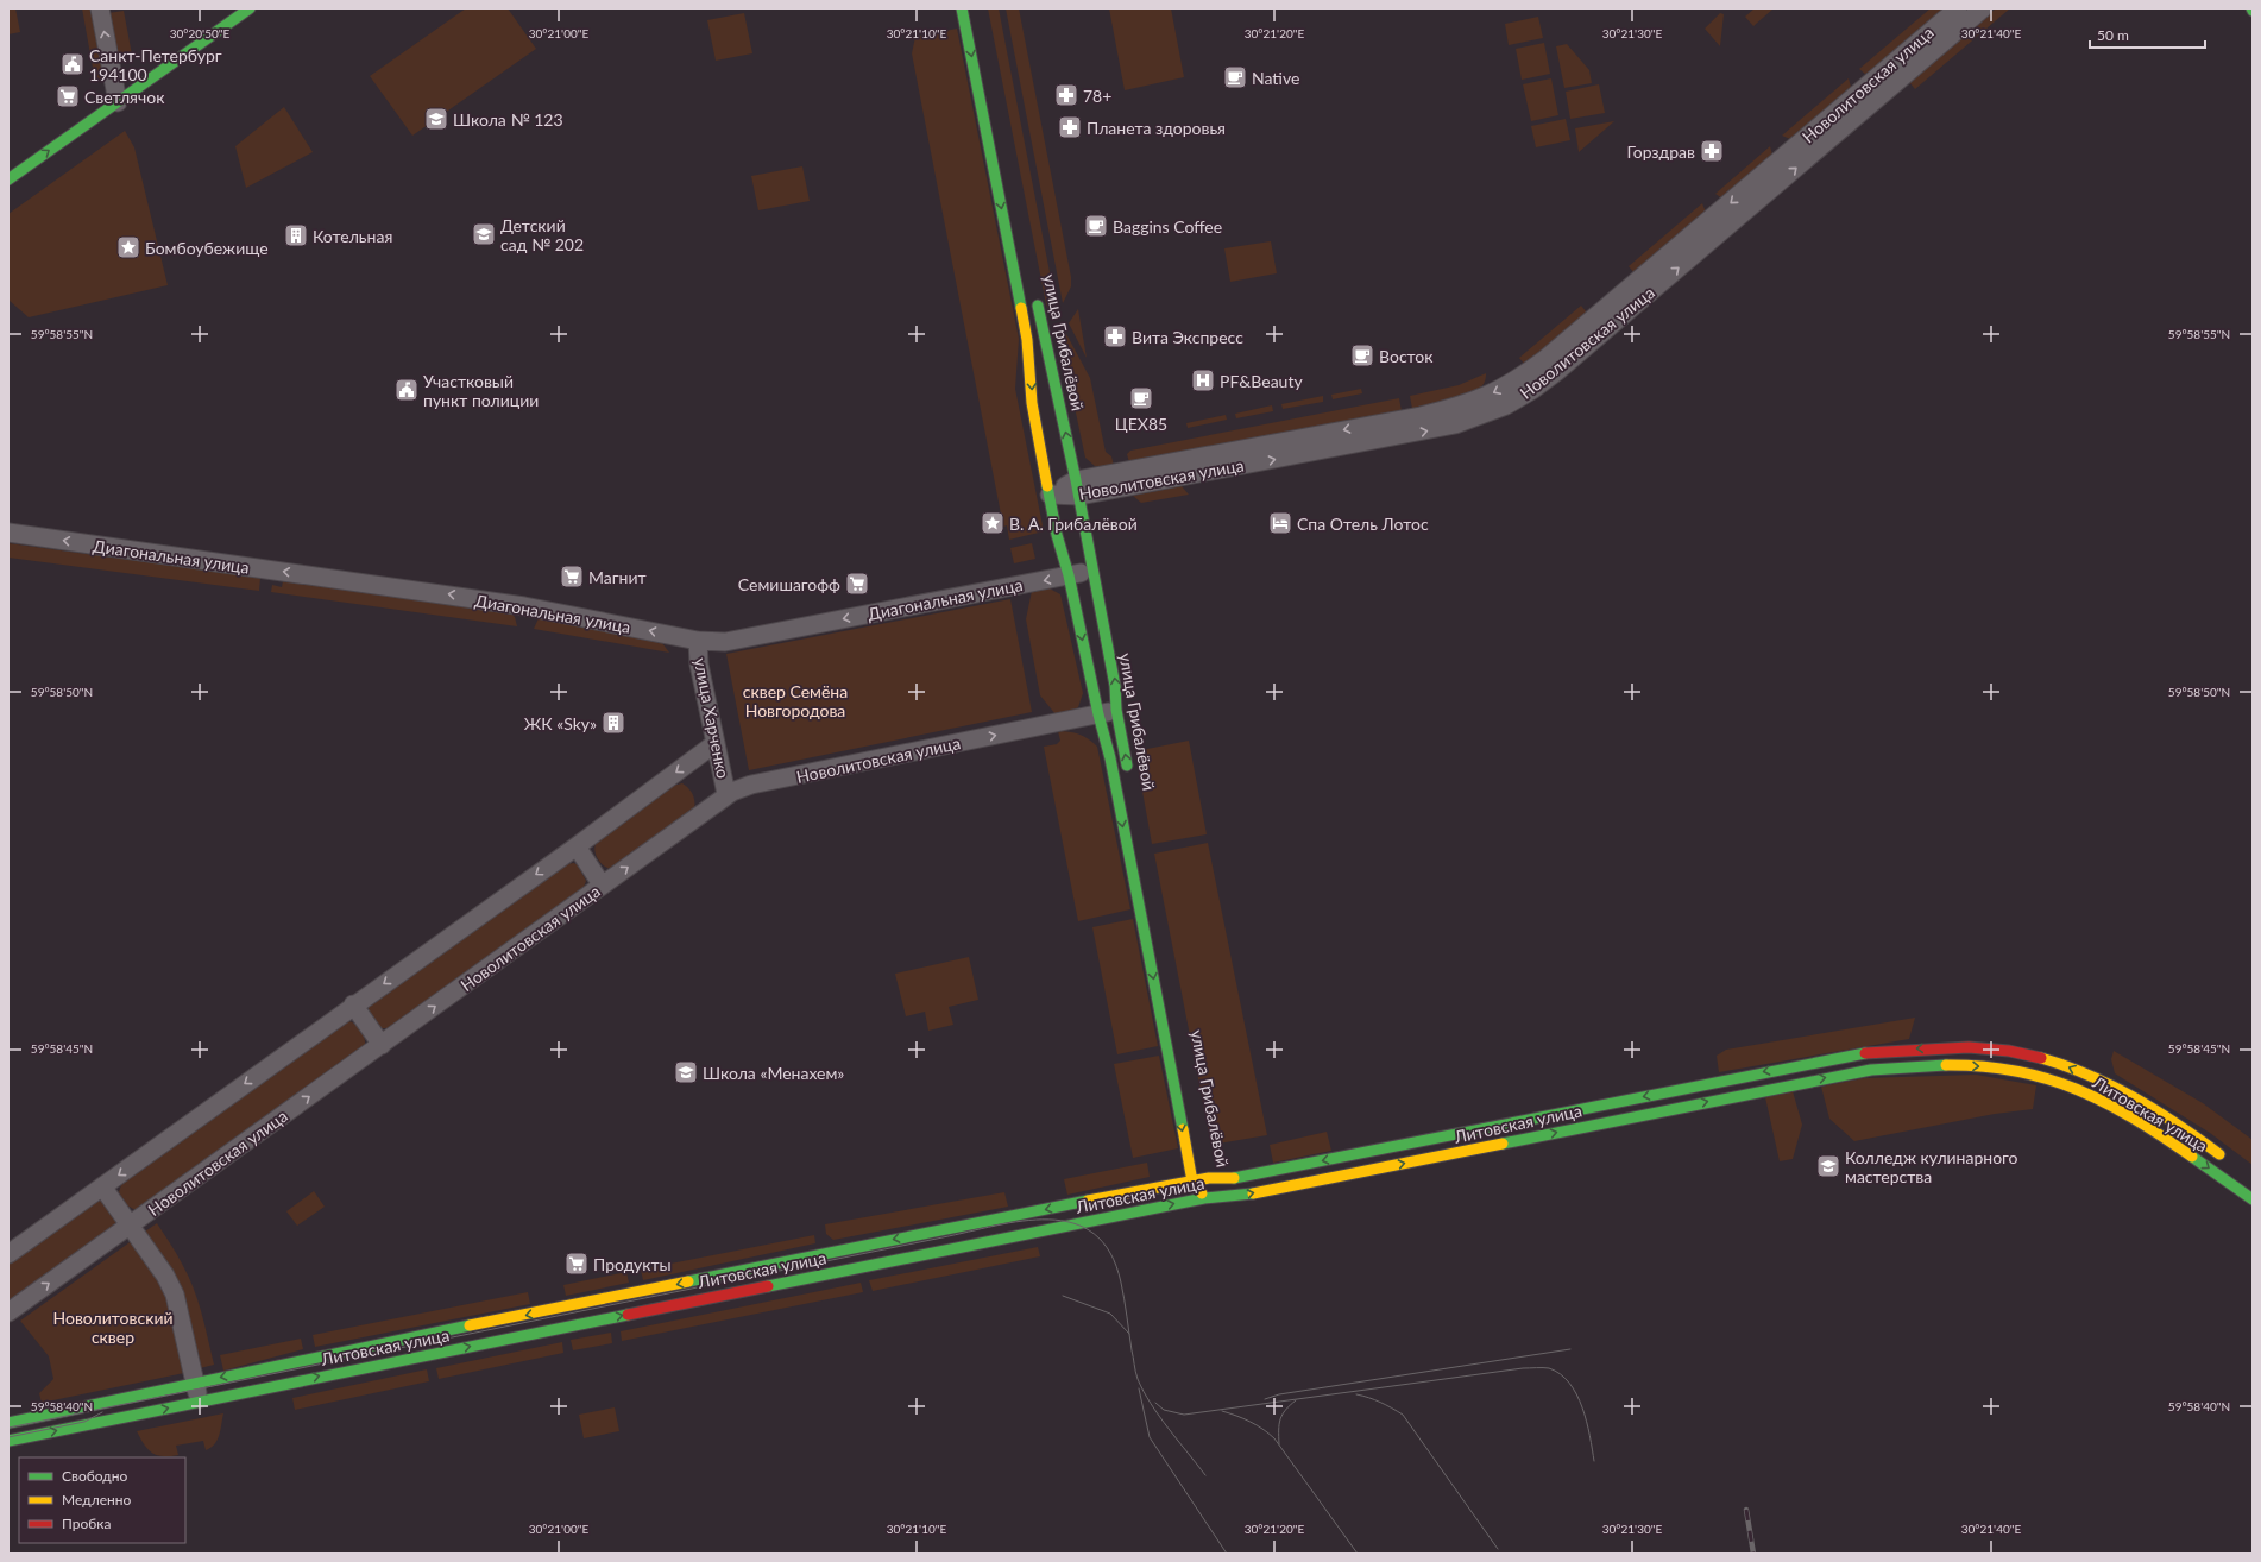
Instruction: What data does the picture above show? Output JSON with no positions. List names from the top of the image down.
{
  "streets": {
    "street": [
      "Новолитовская улица",
      "улица Грибалёвой",
      "Диагональная улица",
      "улица Харченко",
      "Литовская улица"
    ]
  },
  "crossings": [
    ["Новолитовская улица", "улица Грибалёвой"],
    ["Новолитовская улица", "улица Харченко"],
    ["улица Грибалёвой", "Диагональная улица"],
    ["улица Грибалёвой", "Литовская улица"],
    ["Диагональная улица", "улица Харченко"]
  ],
  "one_way": ["Диагональная улица"],
  "parks": ["сквер Семёна Новгородова", "Новолитовский сквер"],
  "places": {
    "public building": ["Санкт-Петербург 194100", "Участковый пункт полиции"],
    "cafe": [
      "Native",
      "Baggins Coffee",
      "Восток",
      "ЦЕХ85"
    ],
    "pharmacy": [
      "78+",
      "Планета здоровья",
      "Горздрав",
      "Вита Экспресс"
    ],
    "supermarket": [
      "Светлячок",
      "Магнит",
      "Семишагофф",
      "Продукты"
    ],
    "school or university": [
      "Школа № 123",
      "Детский сад № 202",
      "Школа «Менахем»",
      "Колледж кулинарного мастерства"
    ],
    "building": ["Котельная", "ЖК «Sky»"],
    "place": ["Бомбоубежище", "В. А. Грибалёвой"],
    "hospital": ["PF&Beauty"],
    "hotel": ["Спа Отель Лотос"]
  },
  "legend": ["Свободно", "Медленно", "Пробка"],
  "scale_bar": "50 m",
  "coordinates": [
    "30°20'50\"E",
    "30°21'00\"E",
    "30°21'10\"E",
    "30°21'20\"E",
    "30°21'30\"E",
    "30°21'40\"E",
    "59°58'55\"N",
    "59°58'50\"N",
    "59°58'45\"N",
    "59°58'40\"N"
  ]
}
